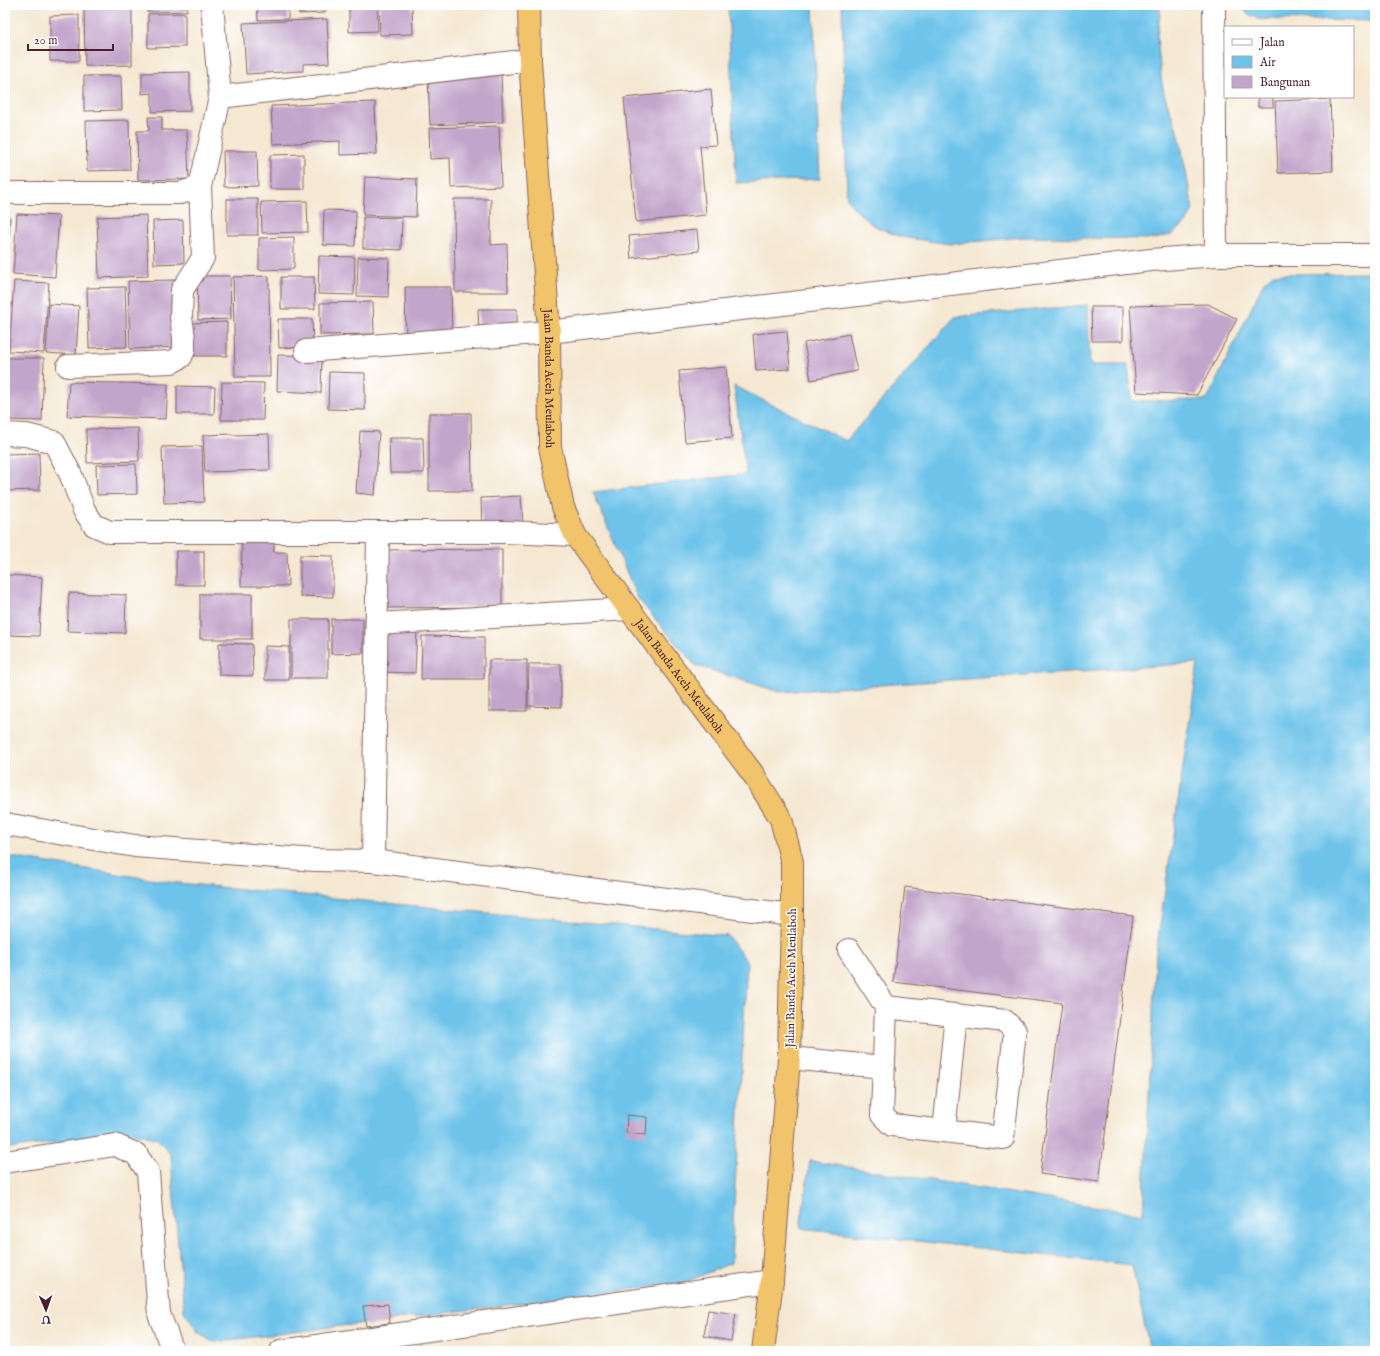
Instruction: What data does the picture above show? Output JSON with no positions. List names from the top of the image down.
{
  "streets": {
    "highway": ["Jalan Banda Aceh Meulaboh"]
  },
  "legend": ["Jalan", "Air", "Bangunan"],
  "scale_bar": "20 m",
  "north": "bottom"
}
